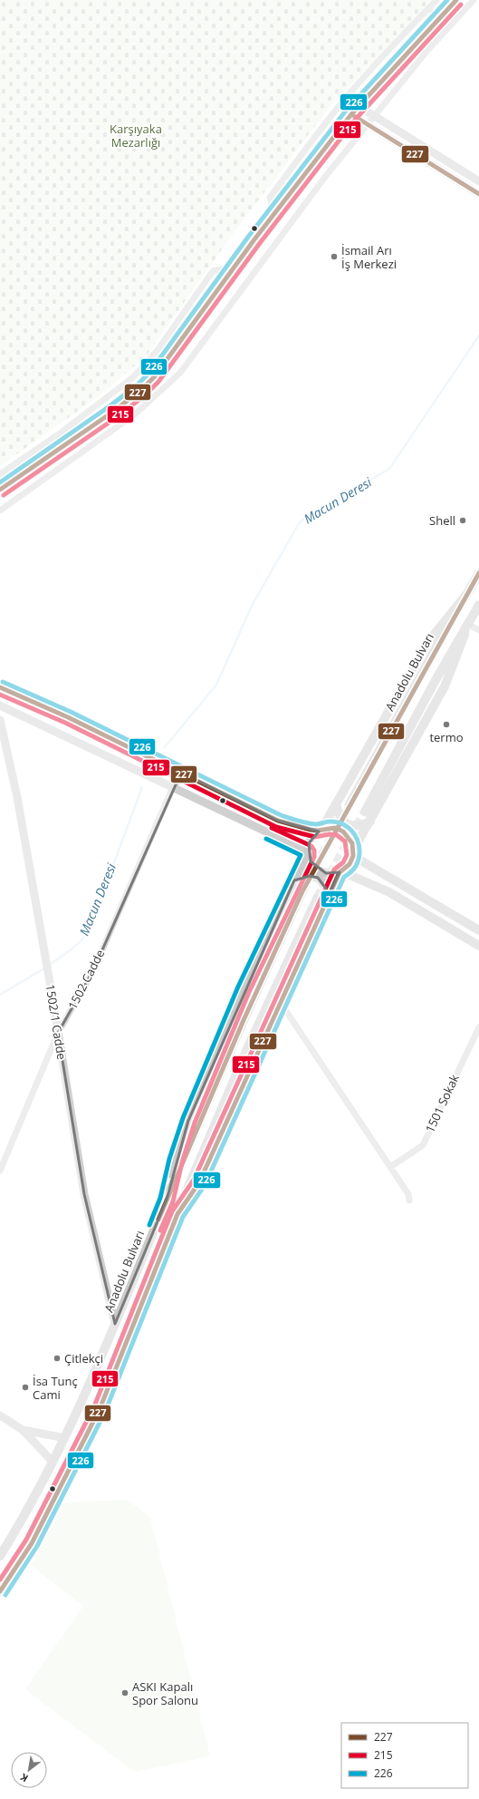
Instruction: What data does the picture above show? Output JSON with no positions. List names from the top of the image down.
{
  "streets": {
    "main road": ["Anadolu Bulvarı"],
    "street": ["1502 Cadde", "1502/1 Cadde", "1501 Sokak"]
  },
  "crossings": [
    ["Anadolu Bulvarı", "1502/1 Cadde"],
    ["1502 Cadde", "1502/1 Cadde"]
  ],
  "water": ["Macun Deresi"],
  "parks": ["Karşıyaka Mezarlığı"],
  "places": [
    "İsmail Arı İş Merkezi",
    "Shell",
    "termo",
    "Çitlekçi",
    "İsa Tunç Cami",
    "ASKI Kapalı Spor Salonu"
  ],
  "lines": ["transit line 227", "transit line 226", "transit line 215"],
  "legend": ["227", "215", "226"],
  "north": "bottom left"
}
